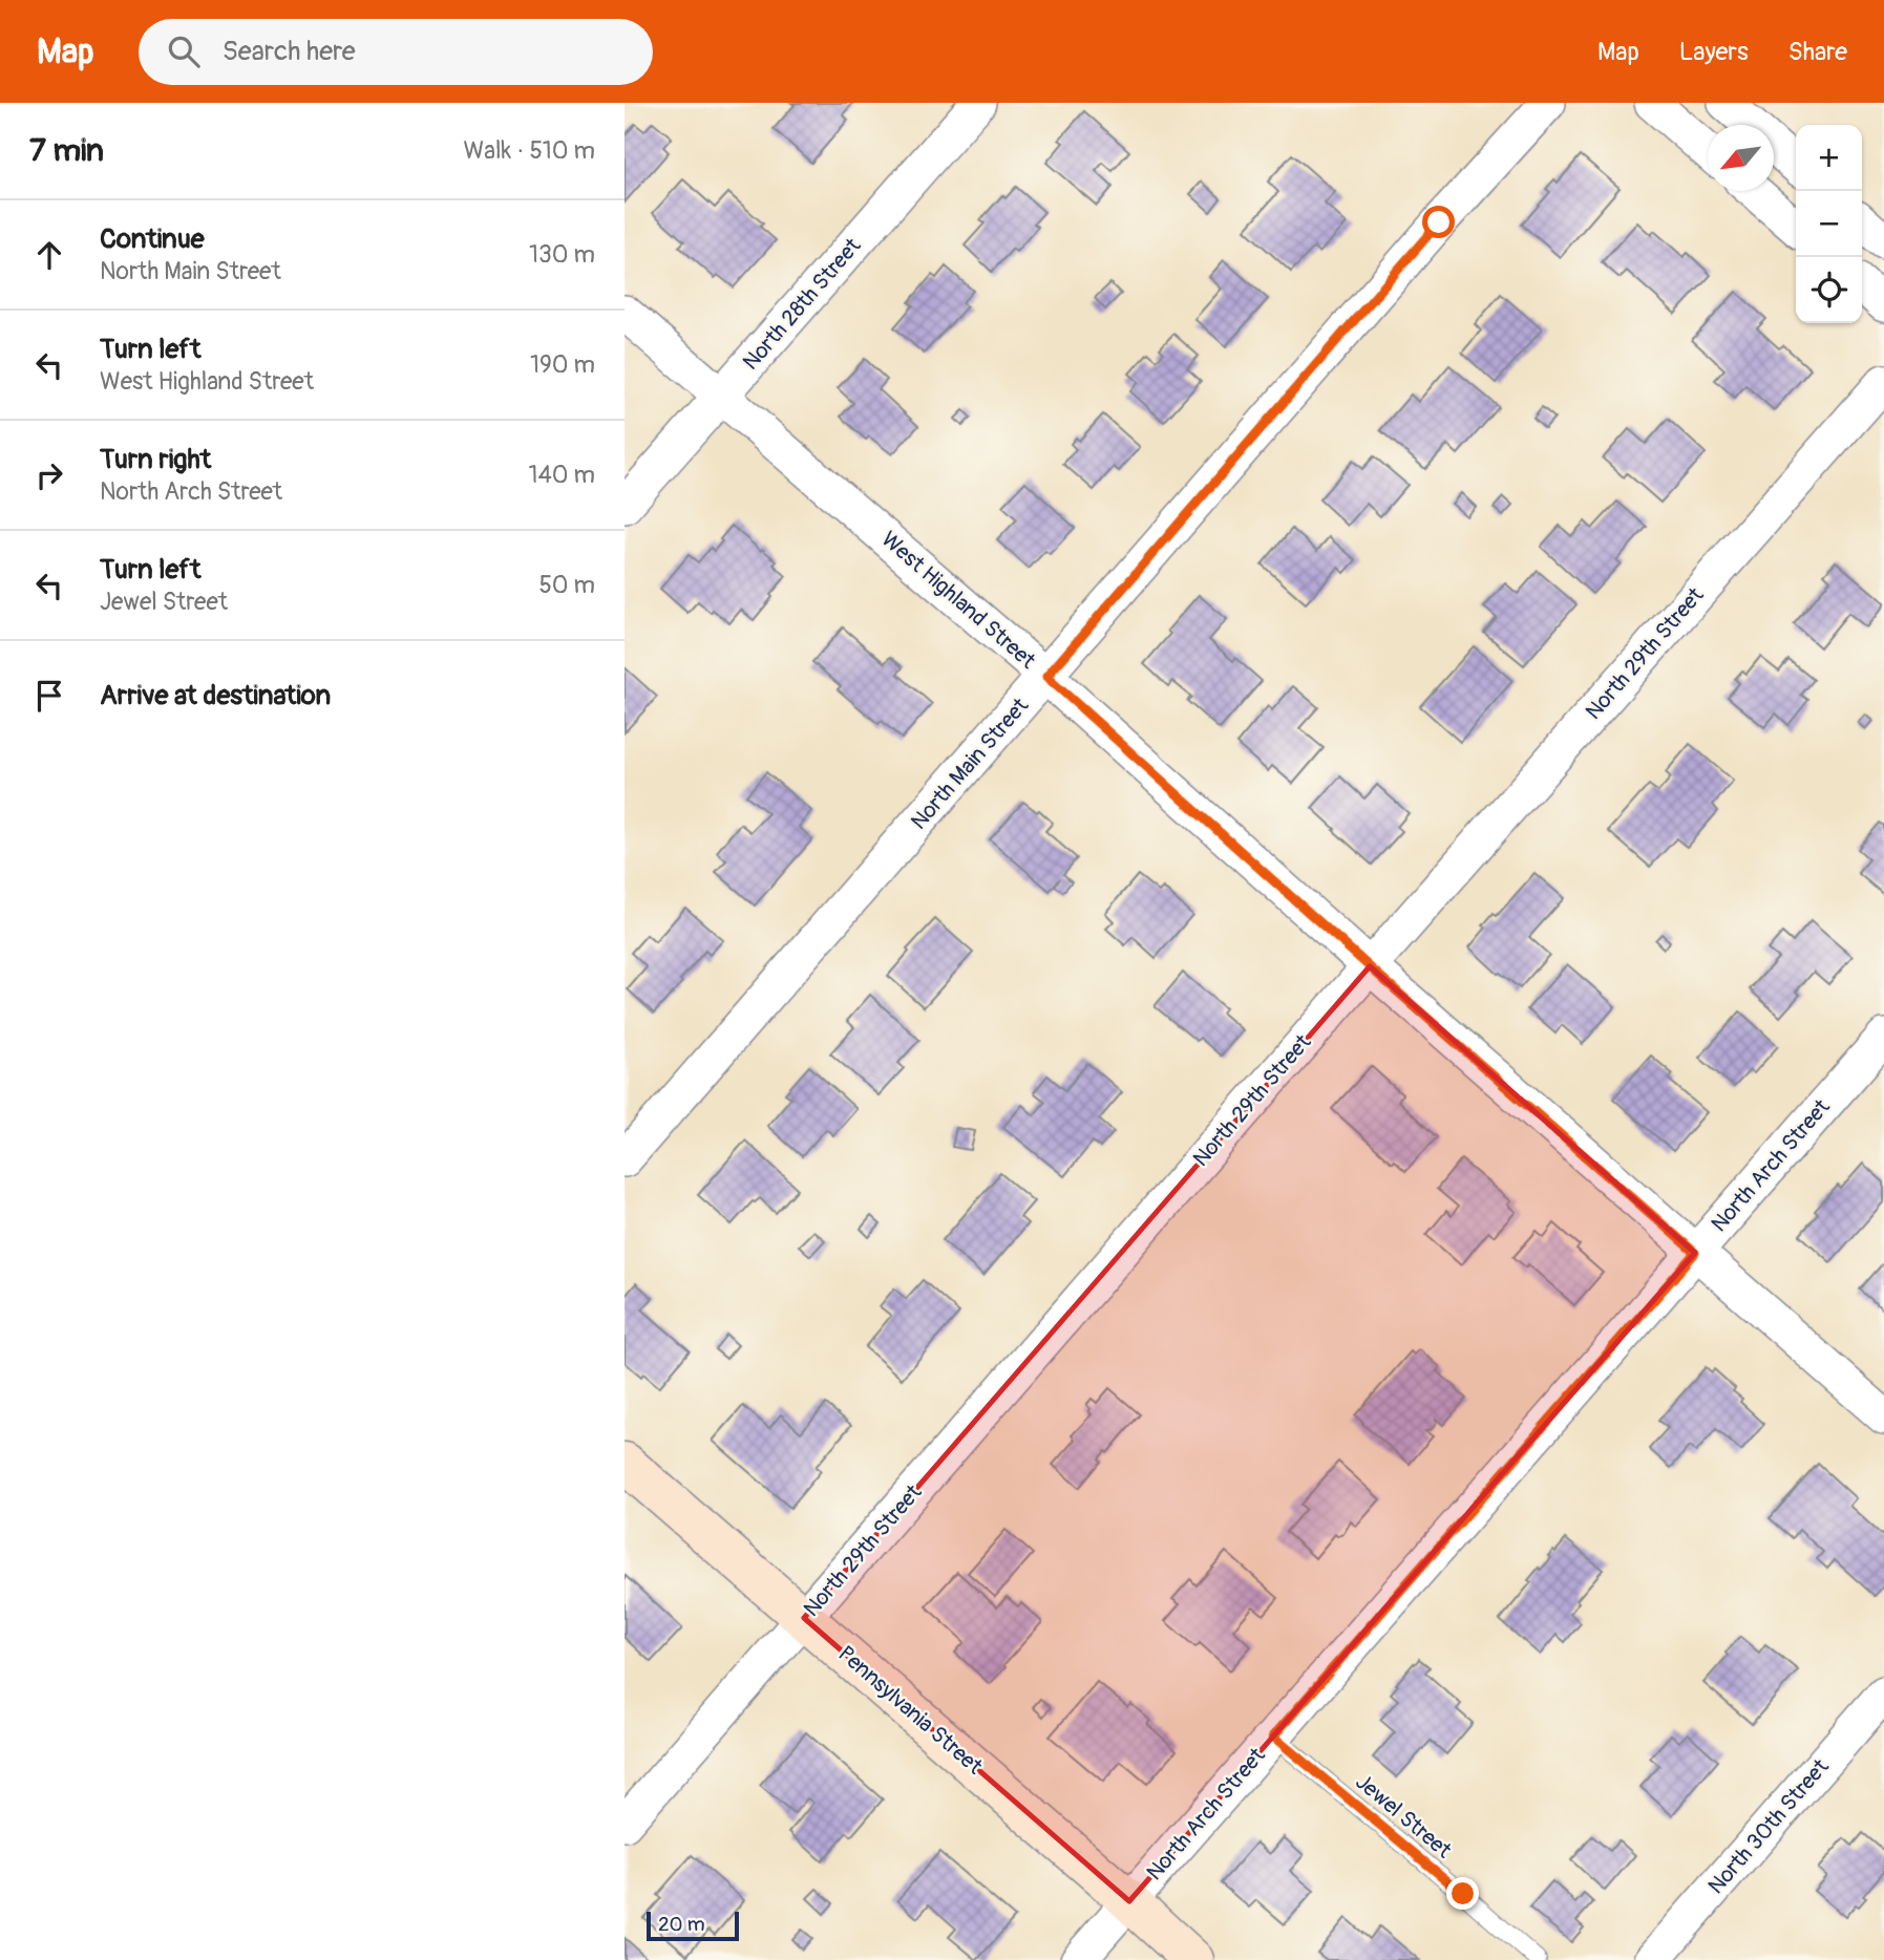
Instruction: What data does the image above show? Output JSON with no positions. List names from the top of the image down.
{
  "streets": {
    "street": [
      "North 28th Street",
      "West Highland Street",
      "North 29th Street",
      "North Main Street",
      "North Arch Street",
      "Pennsylvania Street",
      "North 30th Street"
    ],
    "lane": ["Jewel Street"]
  },
  "crossings": [
    ["North 28th Street", "West Highland Street"],
    ["West Highland Street", "North 29th Street"],
    ["West Highland Street", "North Main Street"],
    ["West Highland Street", "North Arch Street"],
    ["North 29th Street", "Pennsylvania Street"],
    ["North Arch Street", "Pennsylvania Street"],
    ["North Arch Street", "Jewel Street"]
  ],
  "scale_bar": "20 m",
  "north": "bottom left",
  "page": {
    "header": "Map",
    "search": "Search here",
    "nav": ["Map", "Layers", "Share"],
    "heading": ["7 min", "Walk · 510 m"],
    "map_buttons": ["+", "−"],
    "list": [
      ["Continue", "North Main Street", "130 m"],
      ["Turn left", "West Highland Street", "190 m"],
      ["Turn right", "North Arch Street", "140 m"],
      ["Turn left", "Jewel Street", "50 m"],
      "Arrive at destination"
    ],
    "scale": "20 m"
  }
}
